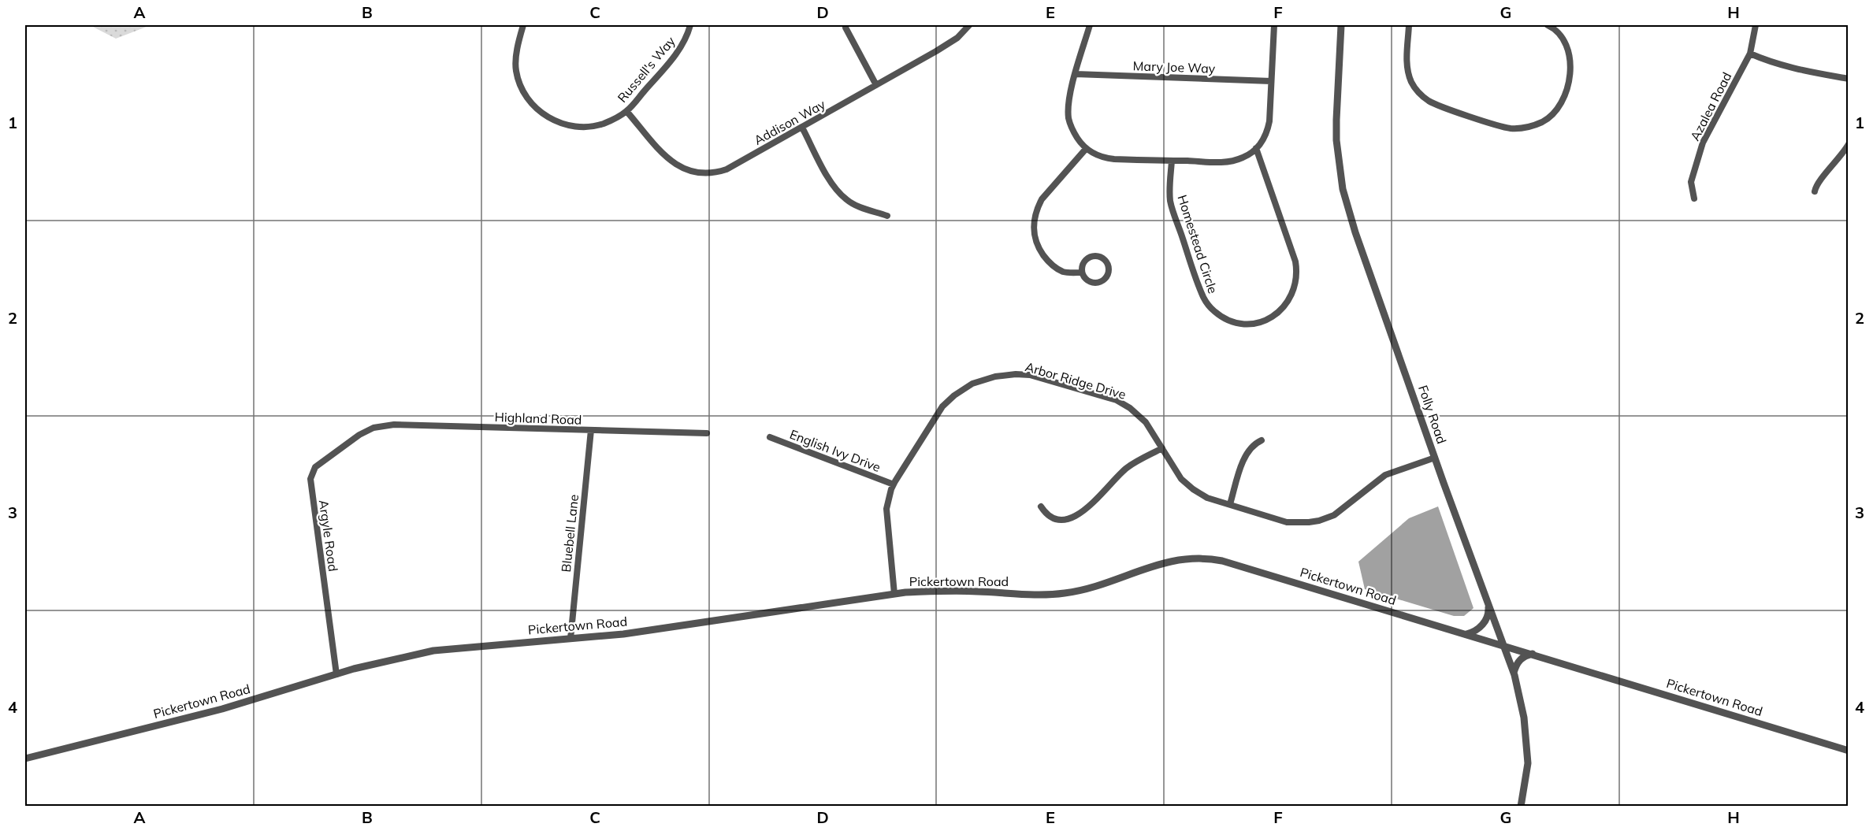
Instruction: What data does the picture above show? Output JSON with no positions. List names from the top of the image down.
{
  "streets": {
    "street": [
      "Mary Joe Way",
      "Russell's Way",
      "Azalea Road",
      "Addison Way",
      "Homestead Circle",
      "Arbor Ridge Drive",
      "Folly Road",
      "Highland Road",
      "English Ivy Drive",
      "Bluebell Lane",
      "Argyle Road",
      "Pickertown Road"
    ]
  },
  "crossings": [
    ["Russell's Way", "Addison Way"],
    ["Arbor Ridge Drive", "Folly Road"],
    ["Arbor Ridge Drive", "English Ivy Drive"],
    ["Arbor Ridge Drive", "Pickertown Road"],
    ["Folly Road", "Pickertown Road"],
    ["Highland Road", "Bluebell Lane"],
    ["Highland Road", "Argyle Road"],
    ["Bluebell Lane", "Pickertown Road"],
    ["Argyle Road", "Pickertown Road"]
  ],
  "grid": {
    "columns": [
      "A",
      "B",
      "C",
      "D",
      "E",
      "F",
      "G",
      "H"
    ],
    "rows": [
      "1",
      "2",
      "3",
      "4"
    ]
  }
}
